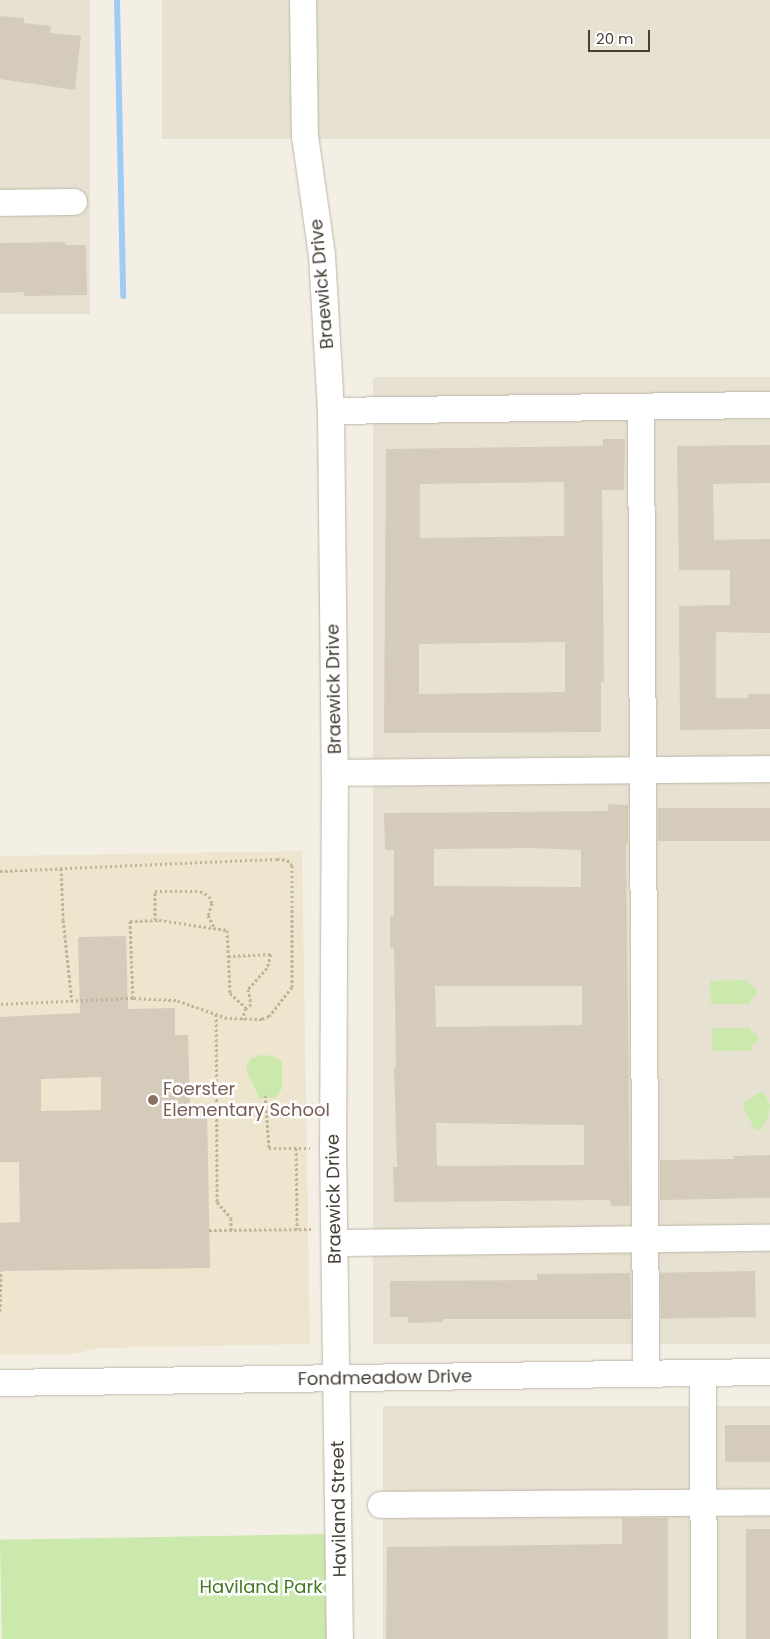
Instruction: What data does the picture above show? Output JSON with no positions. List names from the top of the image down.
{
  "streets": {
    "street": ["Braewick Drive", "Fondmeadow Drive", "Haviland Street"]
  },
  "crossings": [
    ["Braewick Drive", "Fondmeadow Drive"],
    ["Braewick Drive", "Haviland Street"],
    ["Fondmeadow Drive", "Haviland Street"]
  ],
  "parks": ["Haviland Park"],
  "places": ["Foerster Elementary School"],
  "scale_bar": "20 m"
}
